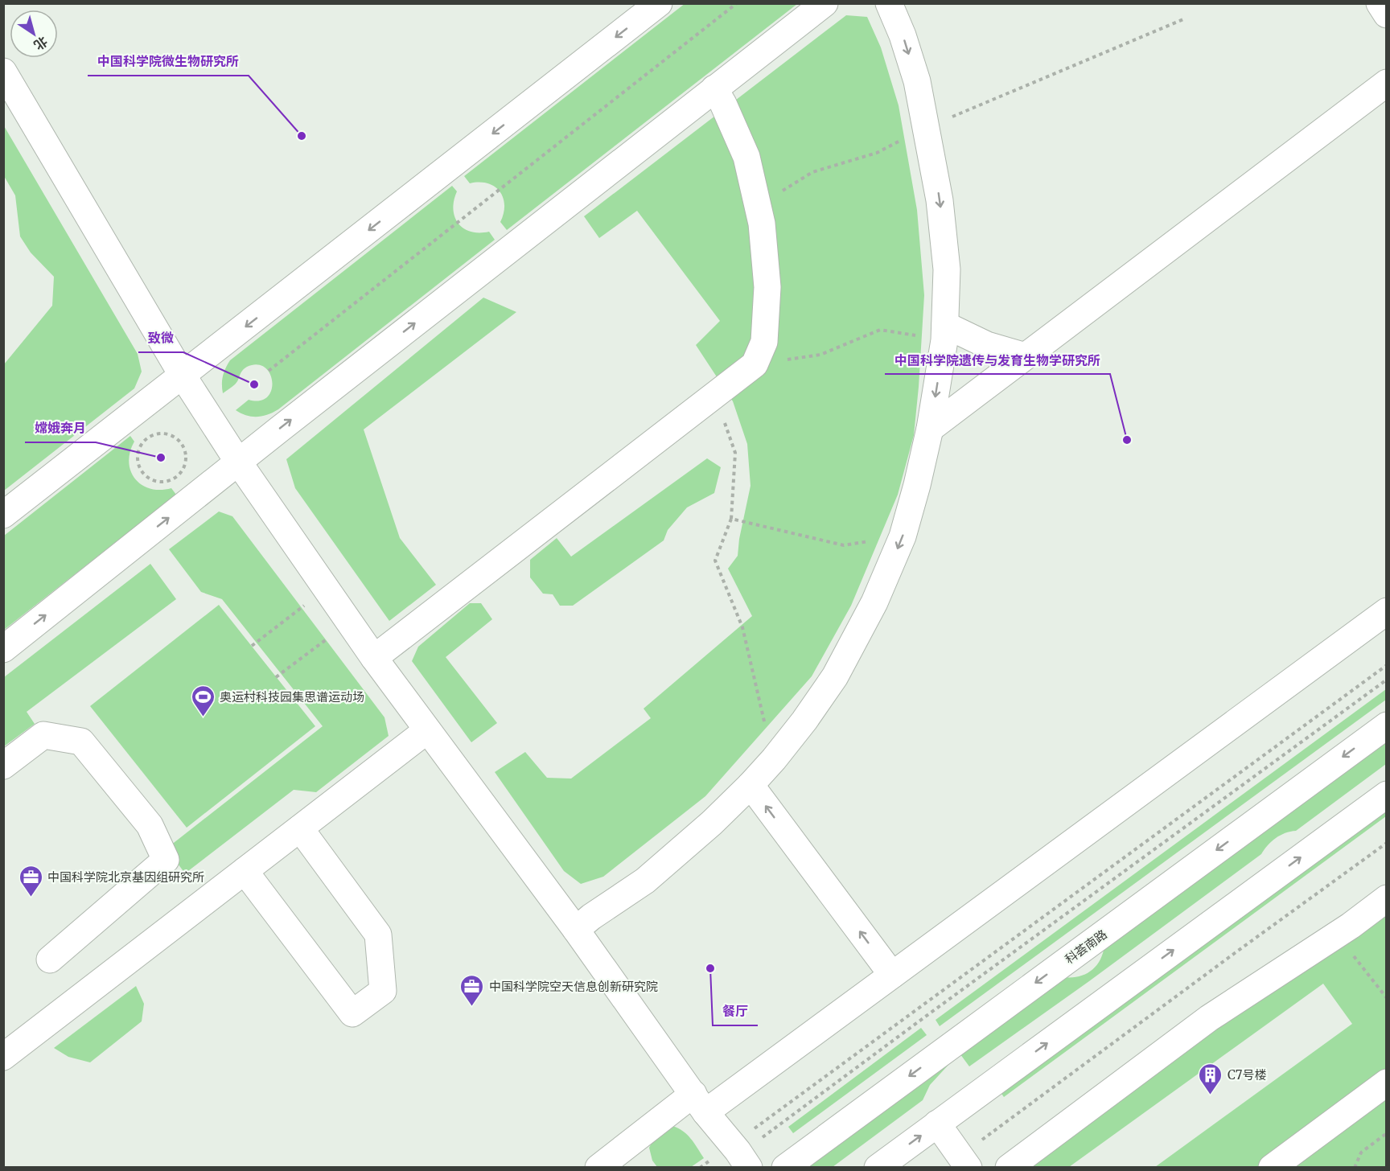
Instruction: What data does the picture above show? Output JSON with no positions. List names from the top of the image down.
{
  "streets": {
    "street": ["科荟南路"]
  },
  "places": {
    "other": [
      "中国科学院微生物研究所",
      "致微",
      "中国科学院遗传与发育生物学研究所",
      "嫦娥奔月",
      "餐厅"
    ],
    "sports": ["奥运村科技园集思谱运动场"],
    "office": ["中国科学院北京基因组研究所", "中国科学院空天信息创新研究院"],
    "building": ["C7号楼"]
  },
  "north": "bottom right"
}
